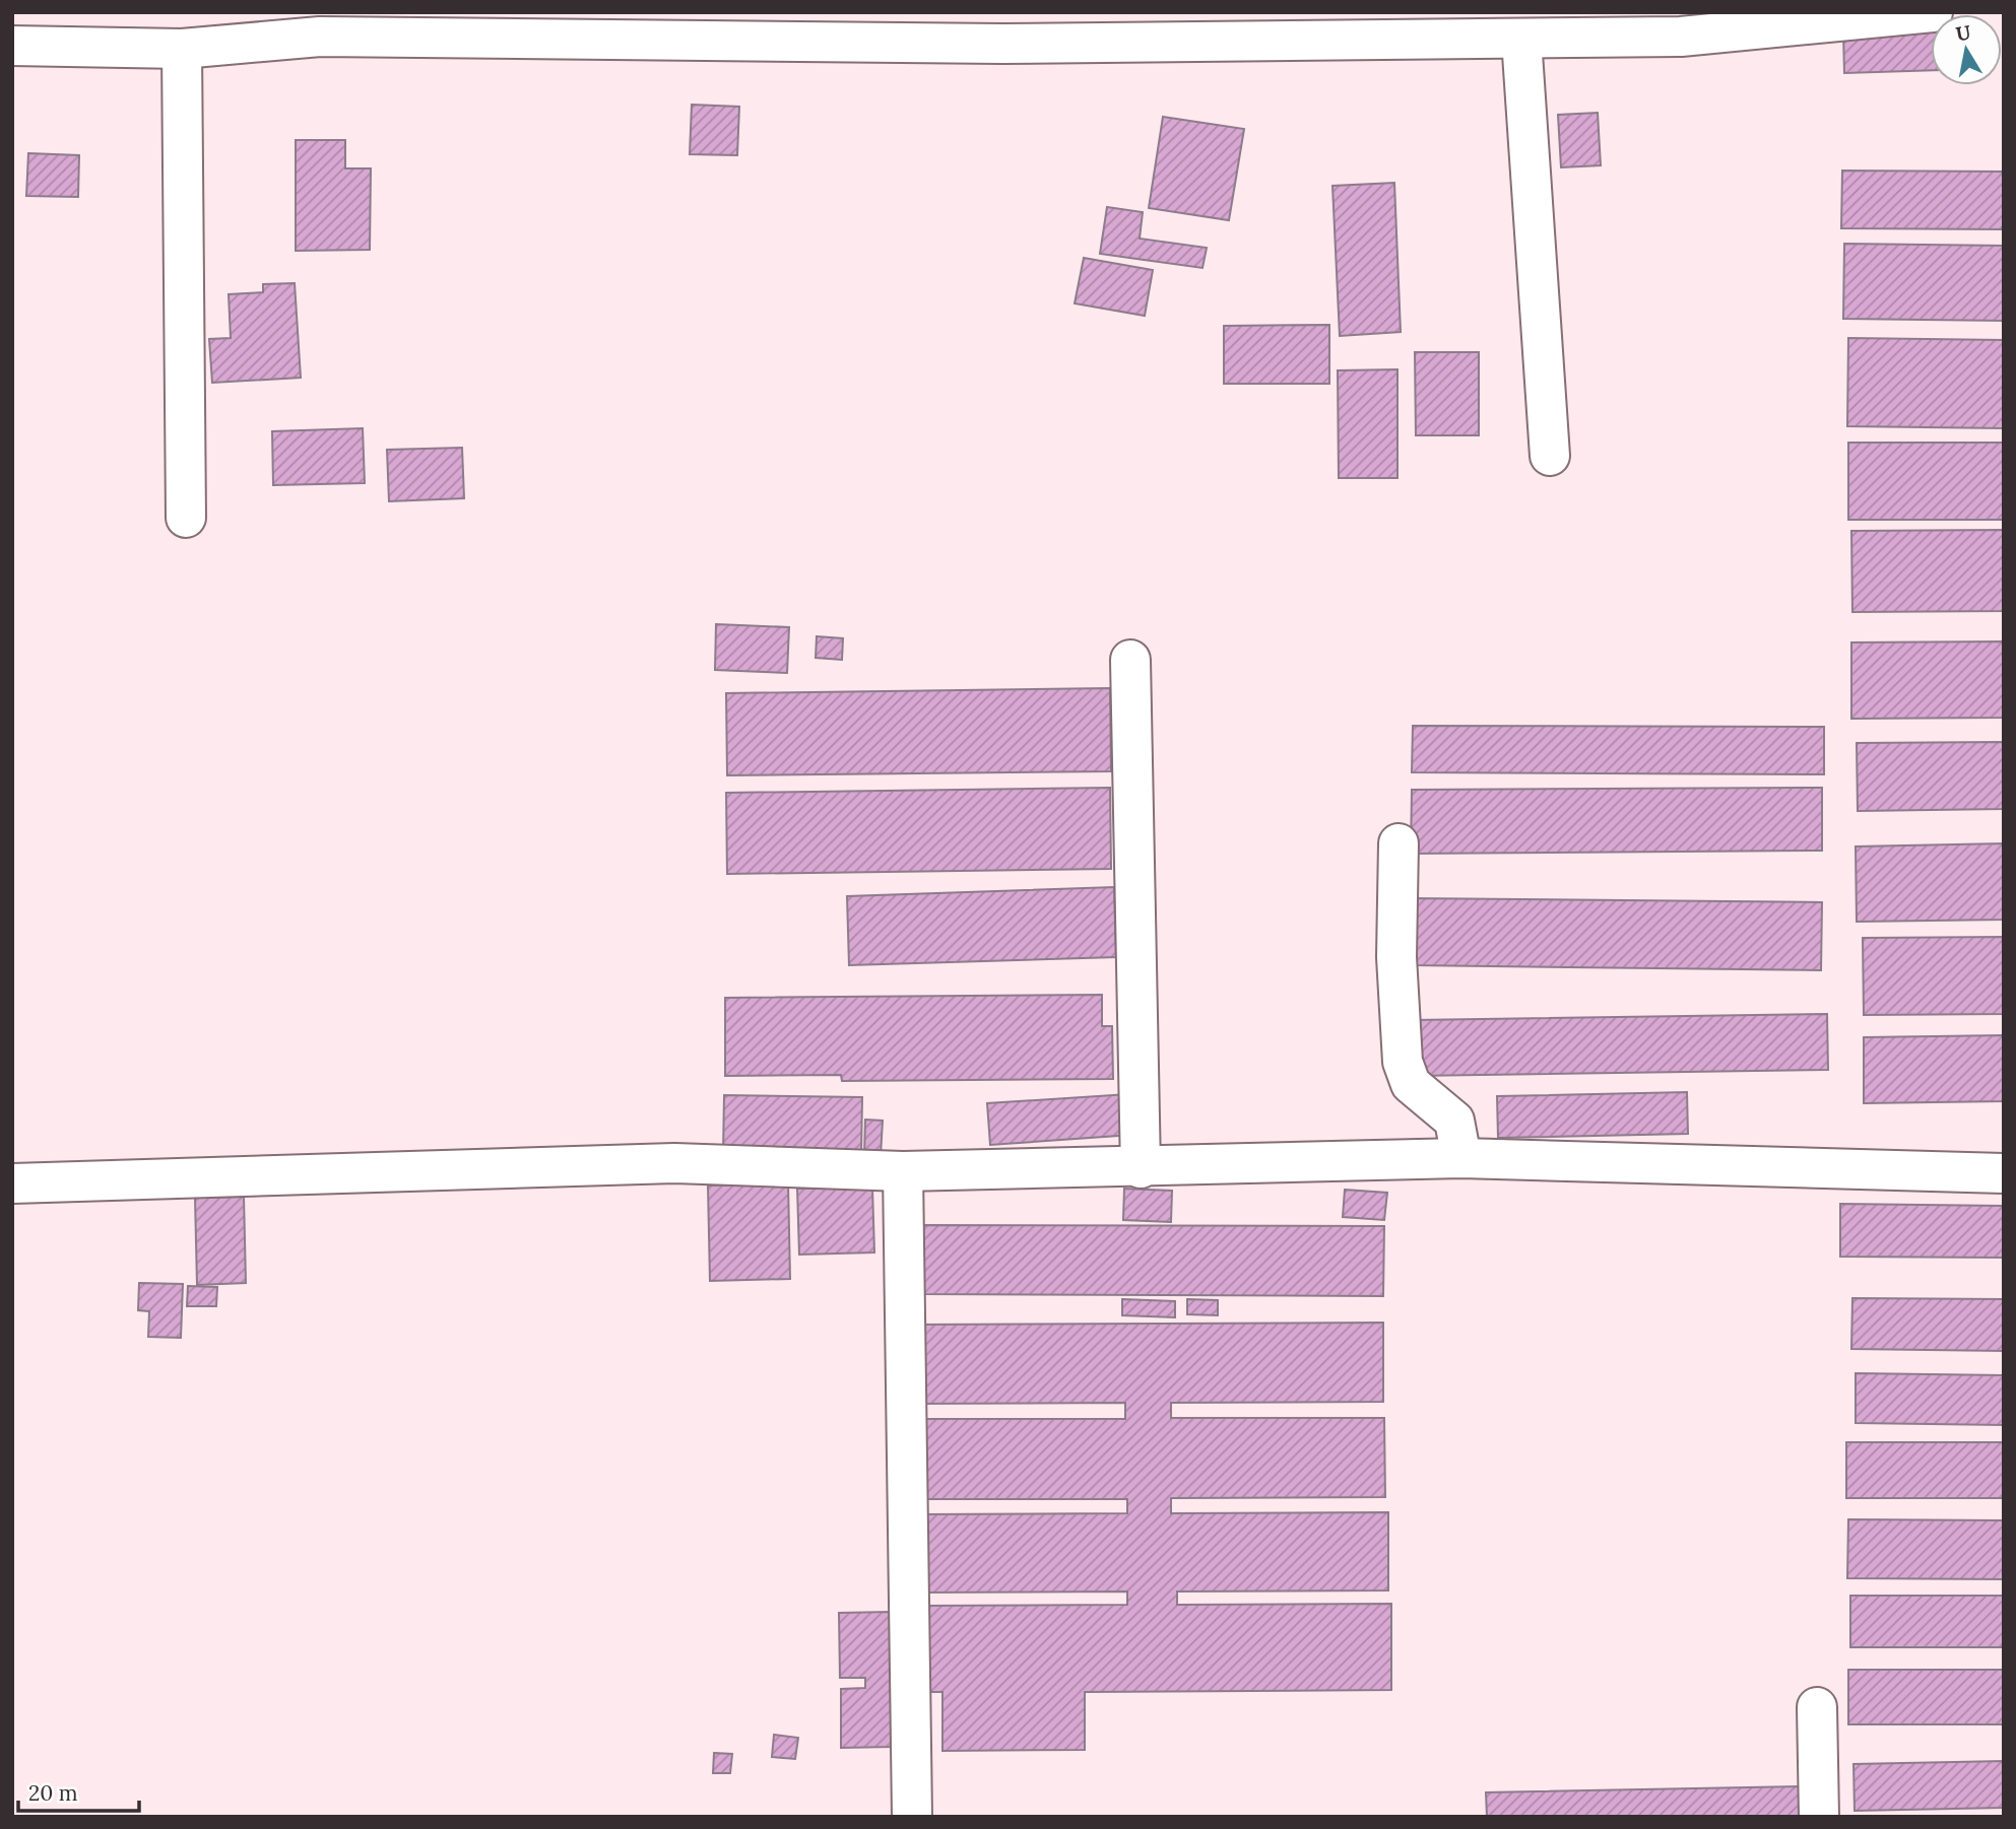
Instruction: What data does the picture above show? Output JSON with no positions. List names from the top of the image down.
{
  "scale_bar": "20 m",
  "north": "top"
}
